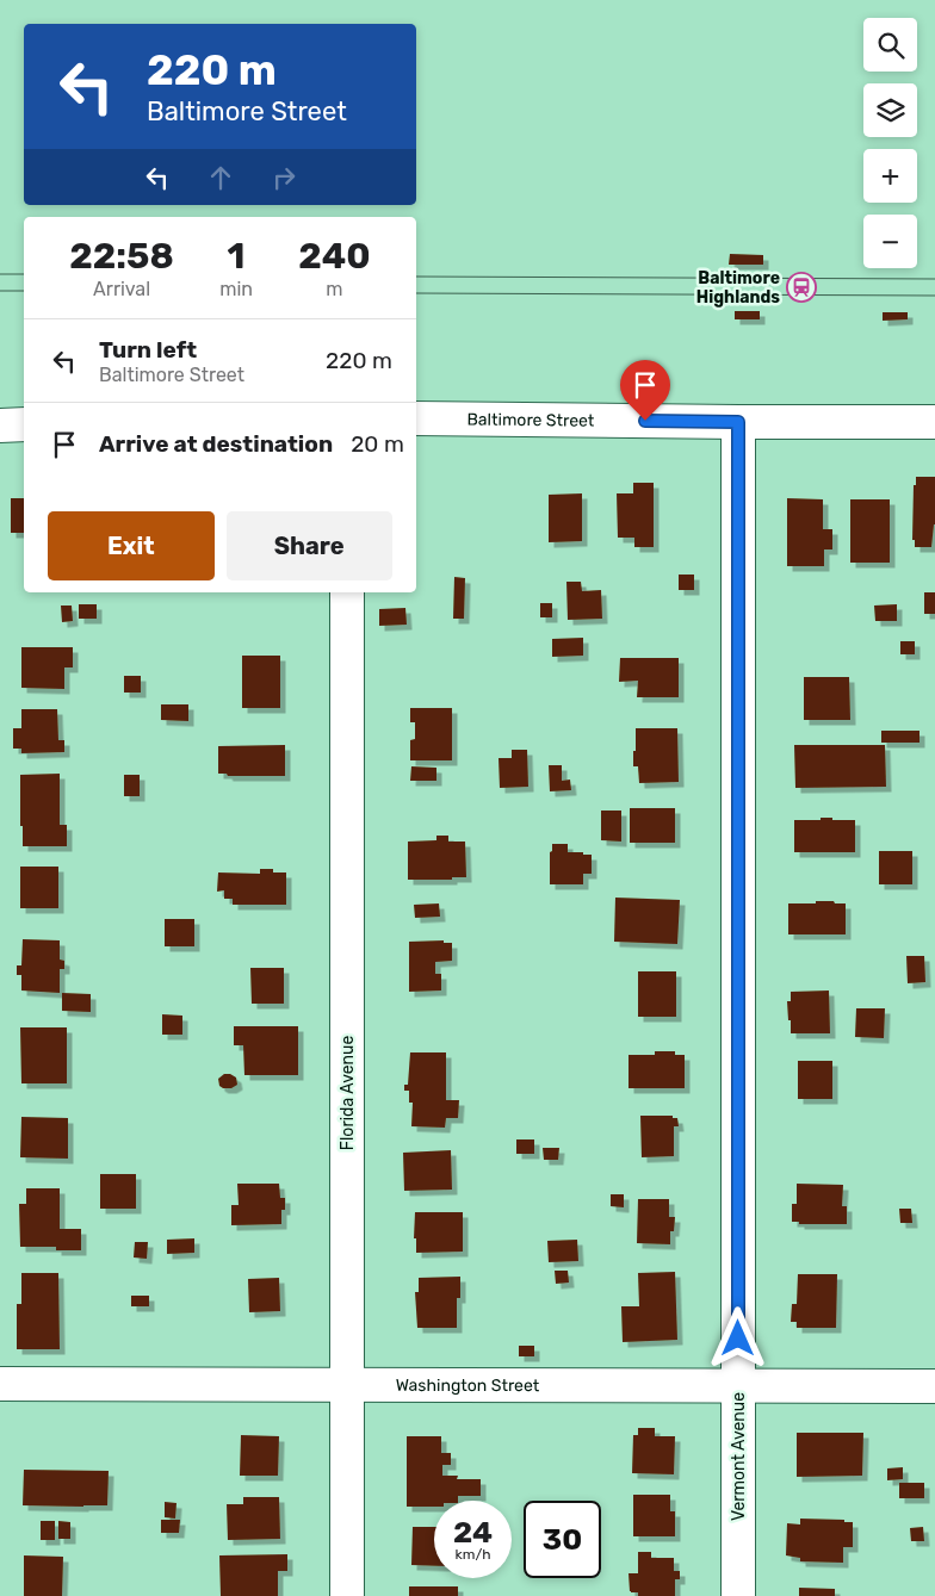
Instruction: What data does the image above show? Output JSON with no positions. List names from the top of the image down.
{
  "streets": {
    "street": [
      "Baltimore Street",
      "Florida Avenue",
      "Washington Street",
      "Vermont Avenue"
    ]
  },
  "crossings": [
    ["Baltimore Street", "Vermont Avenue"],
    ["Florida Avenue", "Washington Street"],
    ["Washington Street", "Vermont Avenue"]
  ],
  "places": {
    "station": ["Baltimore Highlands"]
  },
  "page": {
    "map_buttons": ["+", "−"],
    "turn": ["220 m", "Baltimore Street"],
    "eta": [
      "22:58",
      "Arrival",
      "1",
      "min",
      "240",
      "m"
    ],
    "list": [
      {
        "name": "Turn left",
        "note": "Baltimore Street",
        "value": "220 m"
      },
      {
        "name": "Arrive at destination",
        "value": "20 m"
      }
    ],
    "buttons": ["Exit", "Share"],
    "speed": "24 km/h",
    "limit": "30"
  }
}
